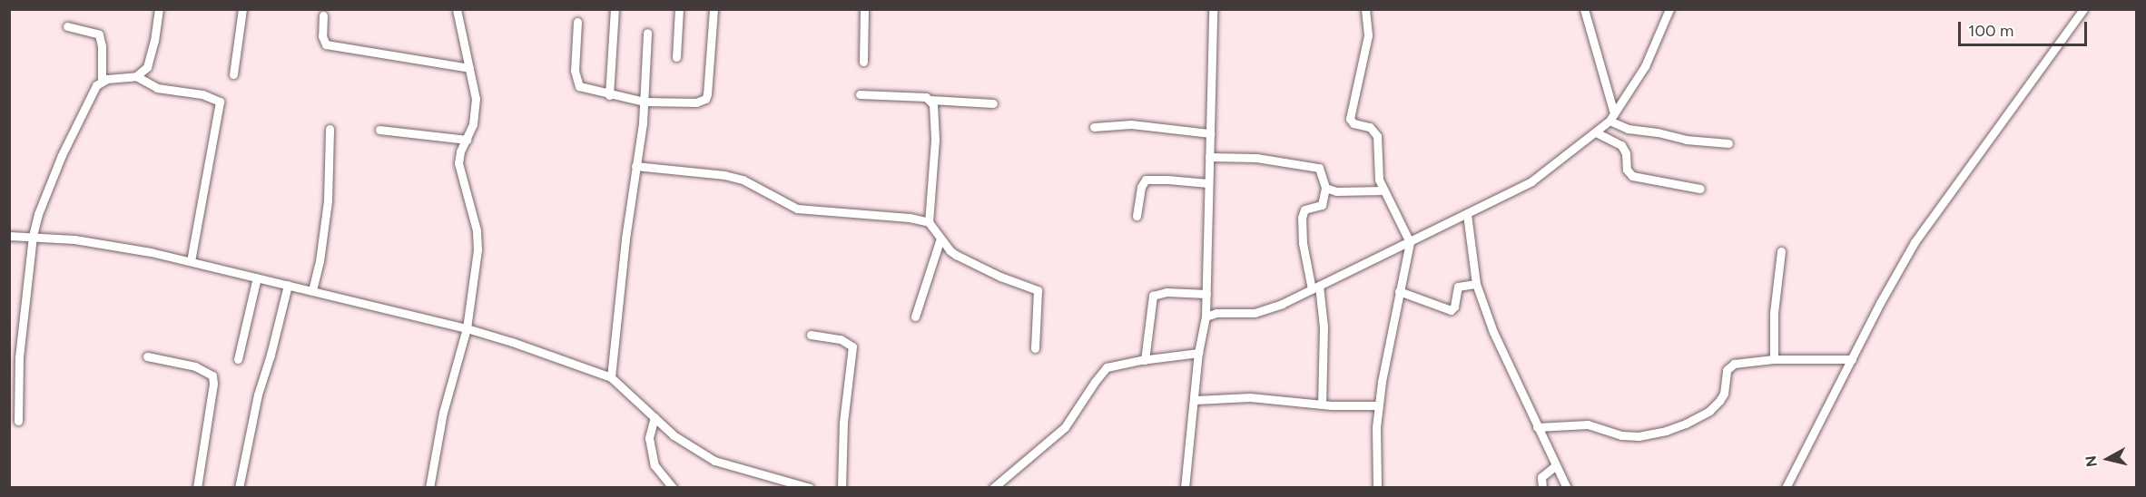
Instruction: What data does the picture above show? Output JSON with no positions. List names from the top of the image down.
{
  "scale_bar": "100 m",
  "north": "left"
}
